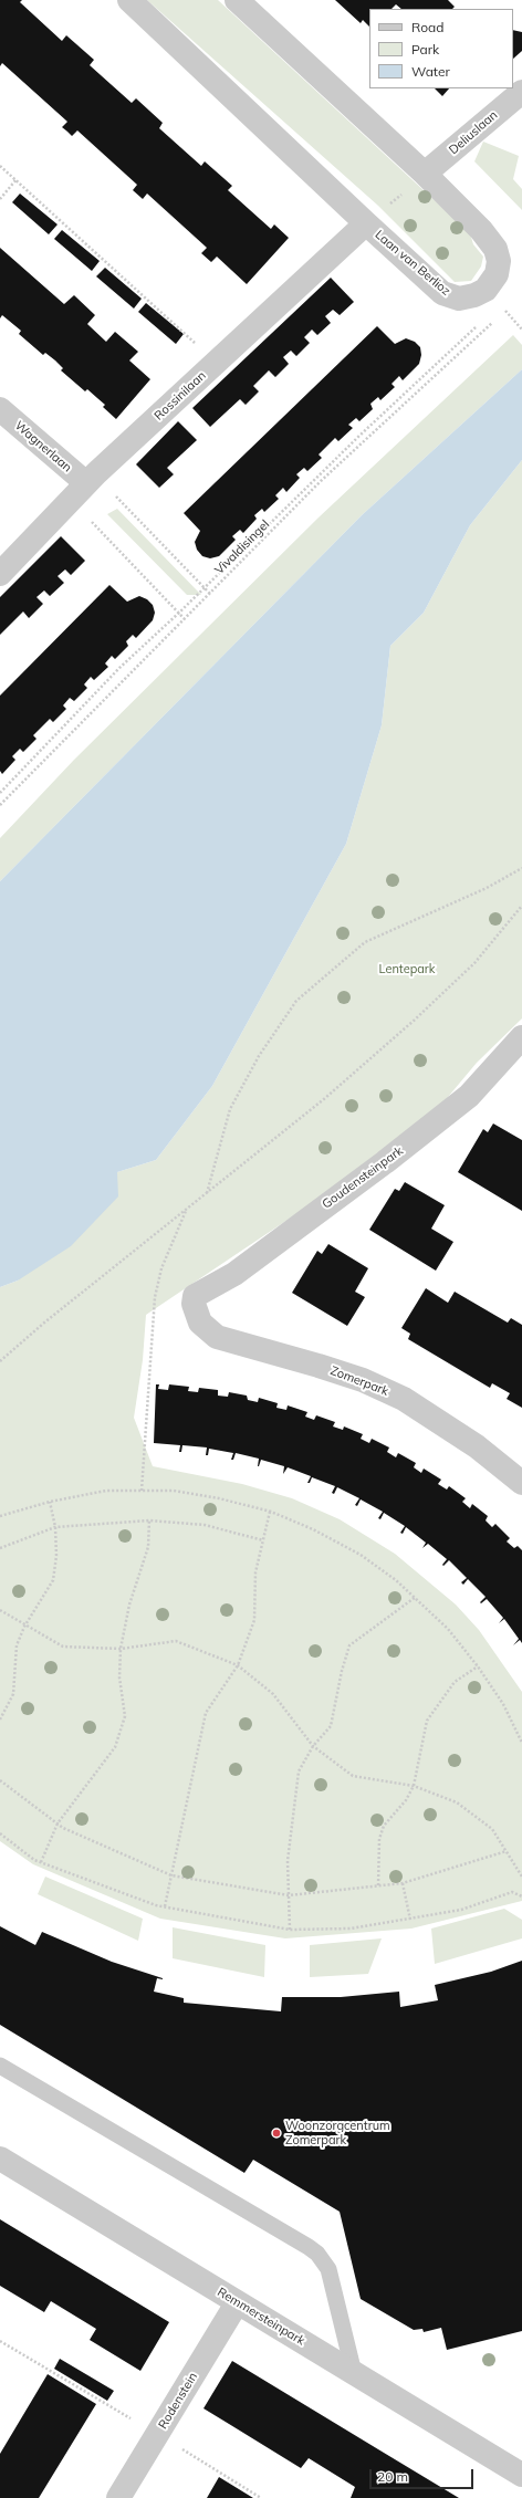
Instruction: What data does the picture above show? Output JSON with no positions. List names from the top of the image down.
{
  "streets": {
    "street": [
      "Deliuslaan",
      "Laan van Berlioz",
      "Rossinilaan",
      "Wagnerlaan",
      "Goudensteinpark",
      "Zomerpark",
      "Remmersteinpark",
      "Rodenstein"
    ],
    "path": ["Vivaldisingel"]
  },
  "crossings": [
    ["Deliuslaan", "Laan van Berlioz"],
    ["Laan van Berlioz", "Rossinilaan"],
    ["Rossinilaan", "Wagnerlaan"],
    ["Goudensteinpark", "Zomerpark"],
    ["Remmersteinpark", "Rodenstein"]
  ],
  "parks": ["Lentepark"],
  "places": ["Woonzorgcentrum Zomerpark"],
  "legend": ["Road", "Park", "Water"],
  "scale_bar": "20 m"
}
